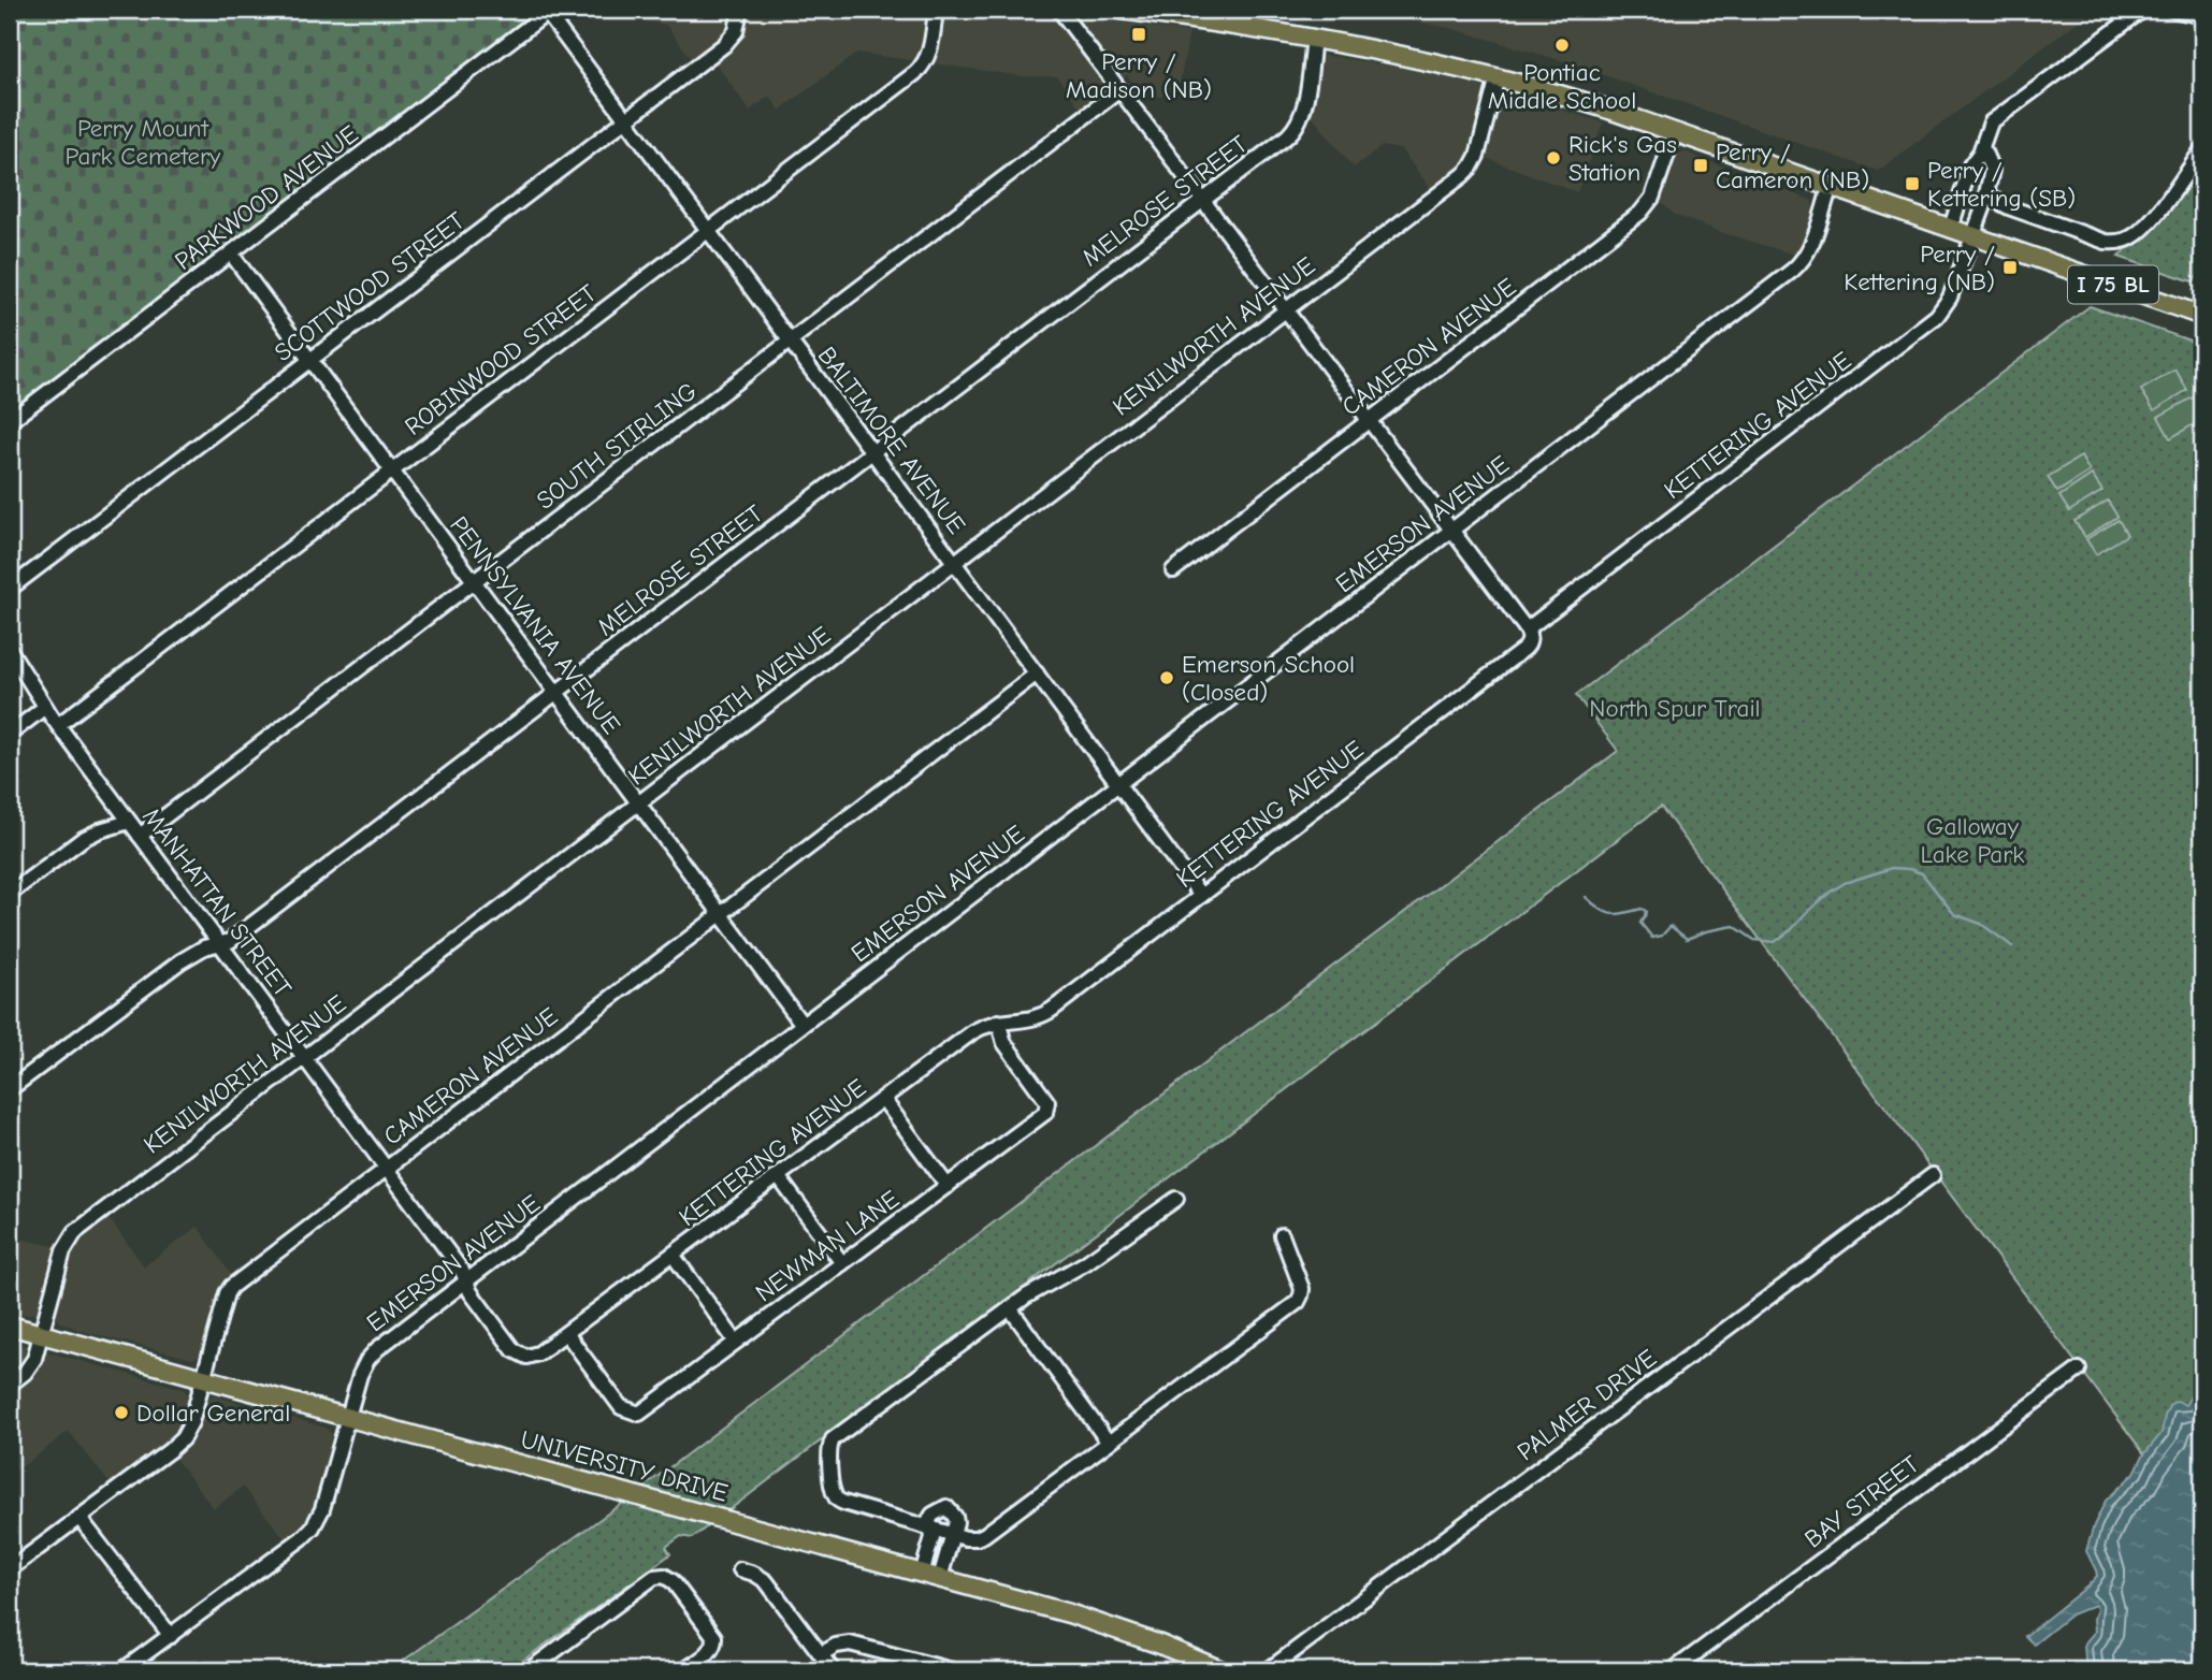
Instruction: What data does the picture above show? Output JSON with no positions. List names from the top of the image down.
{
  "streets": {
    "main road": ["I 75 BL", "UNIVERSITY DRIVE"],
    "street": [
      "PARKWOOD AVENUE",
      "MELROSE STREET",
      "SCOTTWOOD STREET",
      "KENILWORTH AVENUE",
      "CAMERON AVENUE",
      "ROBINWOOD STREET",
      "KETTERING AVENUE",
      "BALTIMORE AVENUE",
      "SOUTH STIRLING",
      "EMERSON AVENUE",
      "PENNSYLVANIA AVENUE",
      "MANHATTAN STREET",
      "NEWMAN LANE",
      "PALMER DRIVE",
      "BAY STREET"
    ]
  },
  "crossings": [
    ["PARKWOOD AVENUE", "BALTIMORE AVENUE"],
    ["PARKWOOD AVENUE", "PENNSYLVANIA AVENUE"],
    ["MELROSE STREET", "I 75 BL"],
    ["MELROSE STREET", "BALTIMORE AVENUE"],
    ["MELROSE STREET", "PENNSYLVANIA AVENUE"],
    ["MELROSE STREET", "MANHATTAN STREET"],
    ["I 75 BL", "KENILWORTH AVENUE"],
    ["I 75 BL", "CAMERON AVENUE"],
    ["I 75 BL", "KETTERING AVENUE"],
    ["I 75 BL", "EMERSON AVENUE"],
    ["SCOTTWOOD STREET", "BALTIMORE AVENUE"],
    ["SCOTTWOOD STREET", "PENNSYLVANIA AVENUE"],
    ["KENILWORTH AVENUE", "BALTIMORE AVENUE"],
    ["KENILWORTH AVENUE", "PENNSYLVANIA AVENUE"],
    ["KENILWORTH AVENUE", "MANHATTAN STREET"],
    ["KENILWORTH AVENUE", "UNIVERSITY DRIVE"],
    ["CAMERON AVENUE", "BALTIMORE AVENUE"],
    ["CAMERON AVENUE", "PENNSYLVANIA AVENUE"],
    ["CAMERON AVENUE", "MANHATTAN STREET"],
    ["CAMERON AVENUE", "UNIVERSITY DRIVE"],
    ["ROBINWOOD STREET", "BALTIMORE AVENUE"],
    ["ROBINWOOD STREET", "PENNSYLVANIA AVENUE"],
    ["ROBINWOOD STREET", "MANHATTAN STREET"],
    ["KETTERING AVENUE", "BALTIMORE AVENUE"],
    ["KETTERING AVENUE", "MANHATTAN STREET"],
    ["KETTERING AVENUE", "NEWMAN LANE"],
    ["BALTIMORE AVENUE", "SOUTH STIRLING"],
    ["BALTIMORE AVENUE", "EMERSON AVENUE"],
    ["SOUTH STIRLING", "PENNSYLVANIA AVENUE"],
    ["SOUTH STIRLING", "MANHATTAN STREET"],
    ["EMERSON AVENUE", "PENNSYLVANIA AVENUE"],
    ["EMERSON AVENUE", "MANHATTAN STREET"],
    ["EMERSON AVENUE", "UNIVERSITY DRIVE"]
  ],
  "parks": ["Perry Mount Park Cemetery", "North Spur Trail", "Galloway Lake Park"],
  "places": {
    "transit": [
      "Perry / Madison (NB)",
      "Perry / Cameron (NB)",
      "Perry / Kettering (SB)",
      "Perry / Kettering (NB)"
    ],
    "other": [
      "Pontiac Middle School",
      "Rick's Gas Station",
      "Emerson School (Closed)",
      "Dollar General"
    ]
  }
}
